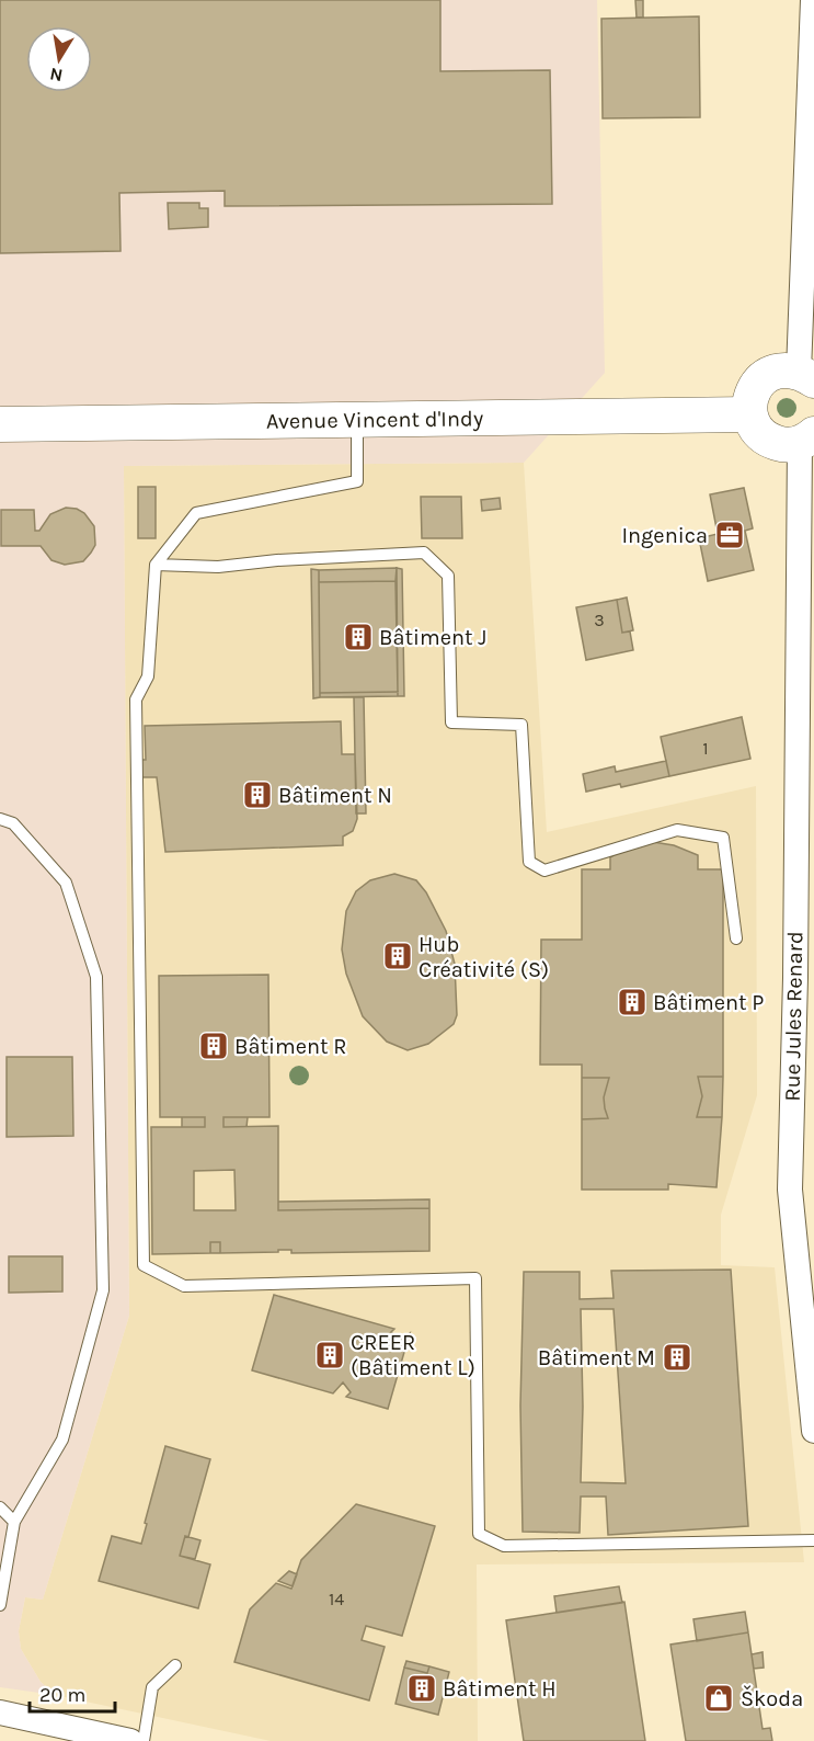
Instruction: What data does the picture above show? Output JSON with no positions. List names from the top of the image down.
{
  "streets": {
    "street": ["Avenue Vincent d'Indy", "Rue Jules Renard"]
  },
  "places": {
    "office": ["Ingenica"],
    "building": [
      "Bâtiment J",
      "Bâtiment N",
      "Hub Créativité (S)",
      "Bâtiment P",
      "Bâtiment R",
      "CREER (Bâtiment L)",
      "Bâtiment M",
      "Bâtiment H"
    ],
    "shop": ["Škoda"]
  },
  "house_numbers": ["3", "1", "14"],
  "scale_bar": "20 m",
  "north": "bottom"
}
